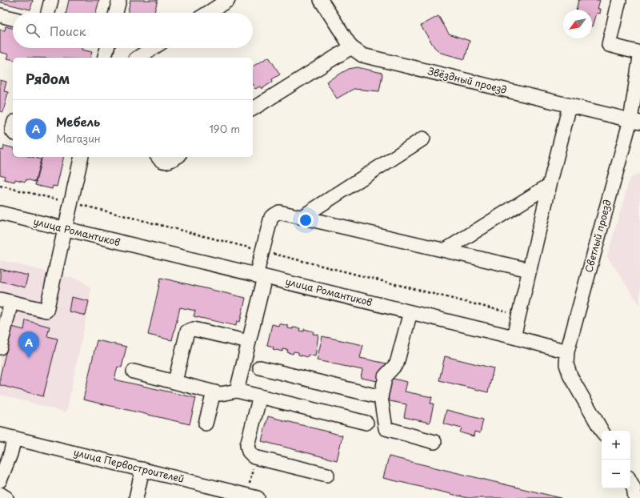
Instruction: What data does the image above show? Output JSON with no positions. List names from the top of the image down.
{
  "streets": {
    "street": [
      "Звёздный проезд",
      "улица Романтиков",
      "Светлый проезд",
      "улица Первостроителей"
    ]
  },
  "crossings": [
    ["Звёздный проезд", "Светлый проезд"],
    ["улица Романтиков", "Светлый проезд"]
  ],
  "north": "bottom left",
  "page": {
    "search": "Поиск",
    "heading": "Рядом",
    "list": [
      {
        "mark": "A",
        "name": "Мебель",
        "note": "Магазин",
        "value": "190 m"
      }
    ],
    "pins": "A",
    "map_buttons": ["+", "−"]
  }
}
